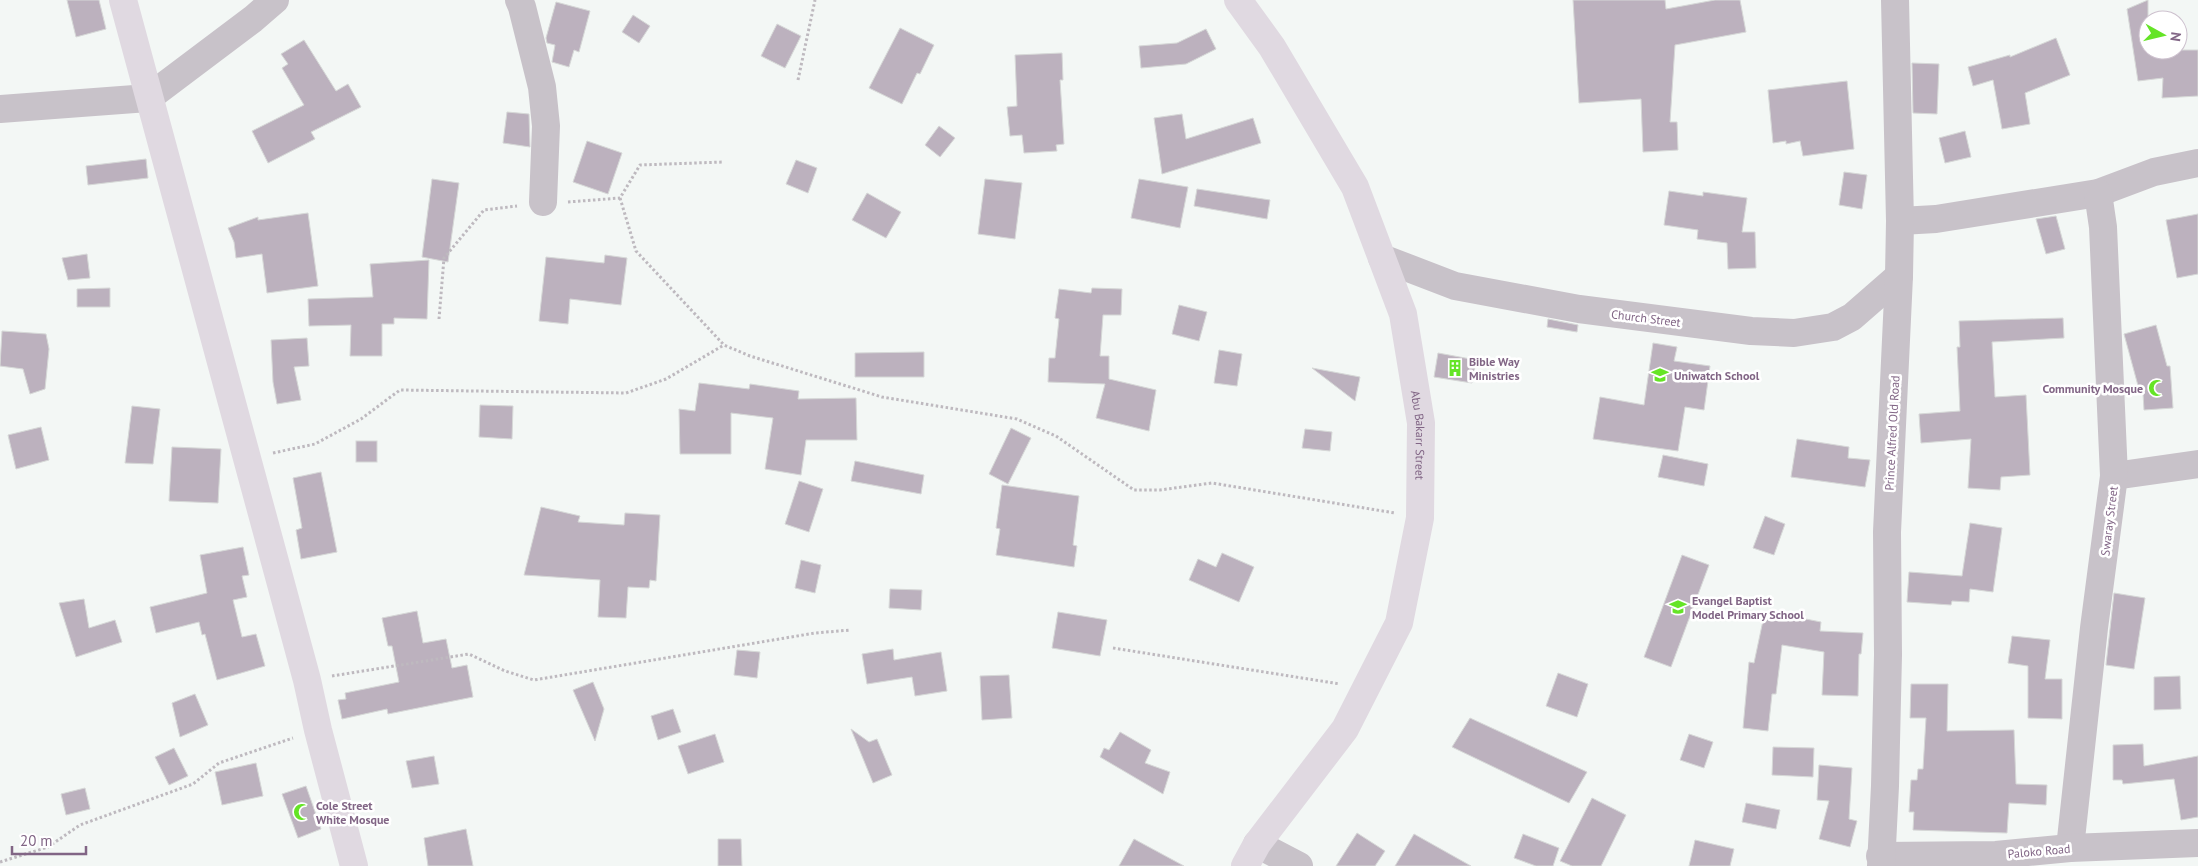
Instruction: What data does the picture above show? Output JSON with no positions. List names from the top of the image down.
{
  "streets": {
    "street": [
      "Church Street",
      "Prince Alfred Old Road",
      "Abu Bakarr Street",
      "Swaray Street",
      "Paloko Road"
    ]
  },
  "crossings": [
    ["Church Street", "Prince Alfred Old Road"],
    ["Church Street", "Abu Bakarr Street"],
    ["Prince Alfred Old Road", "Paloko Road"],
    ["Swaray Street", "Paloko Road"]
  ],
  "places": {
    "building": ["Bible Way Ministries"],
    "school or university": ["Uniwatch School", "Evangel Baptist Model Primary School"],
    "mosque": ["Community Mosque", "Cole Street White Mosque"]
  },
  "scale_bar": "20 m",
  "north": "right"
}
